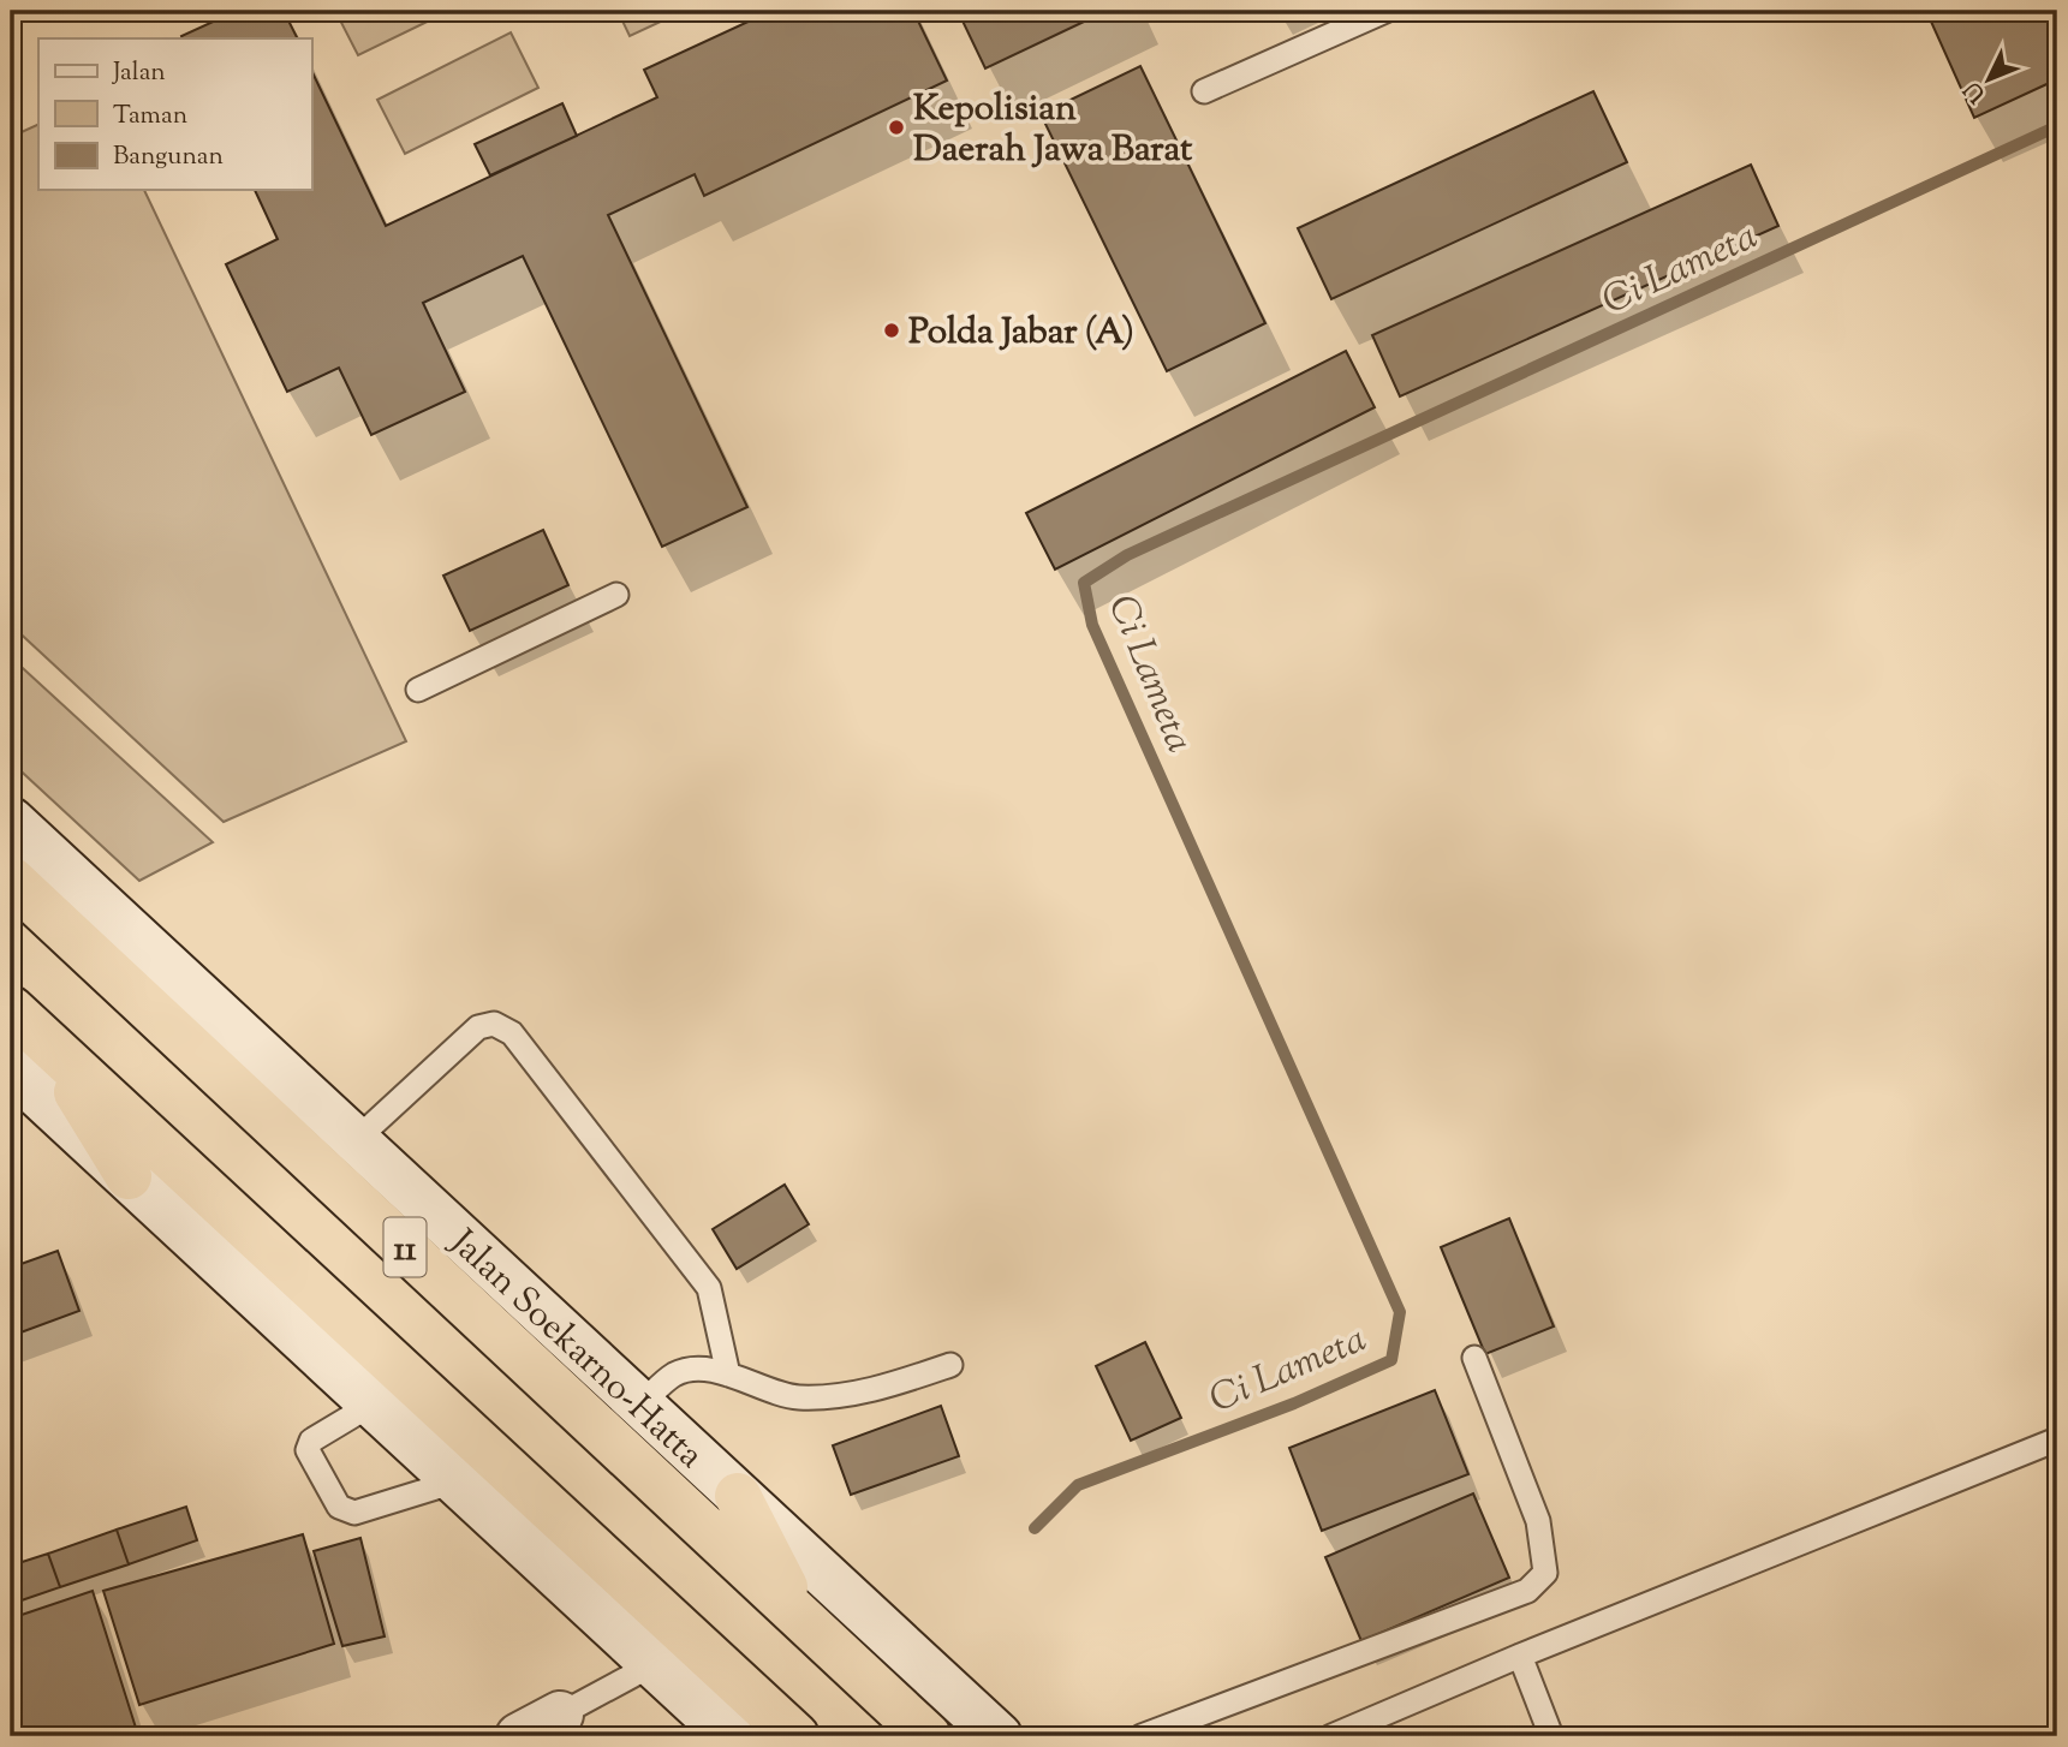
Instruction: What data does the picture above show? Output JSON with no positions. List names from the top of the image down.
{
  "streets": {
    "highway": ["11", "Jalan Soekarno-Hatta"]
  },
  "water": ["Ci Lameta"],
  "places": ["Kepolisian Daerah Jawa Barat", "Polda Jabar (A)"],
  "legend": ["Jalan", "Taman", "Bangunan"],
  "north": "bottom left"
}
